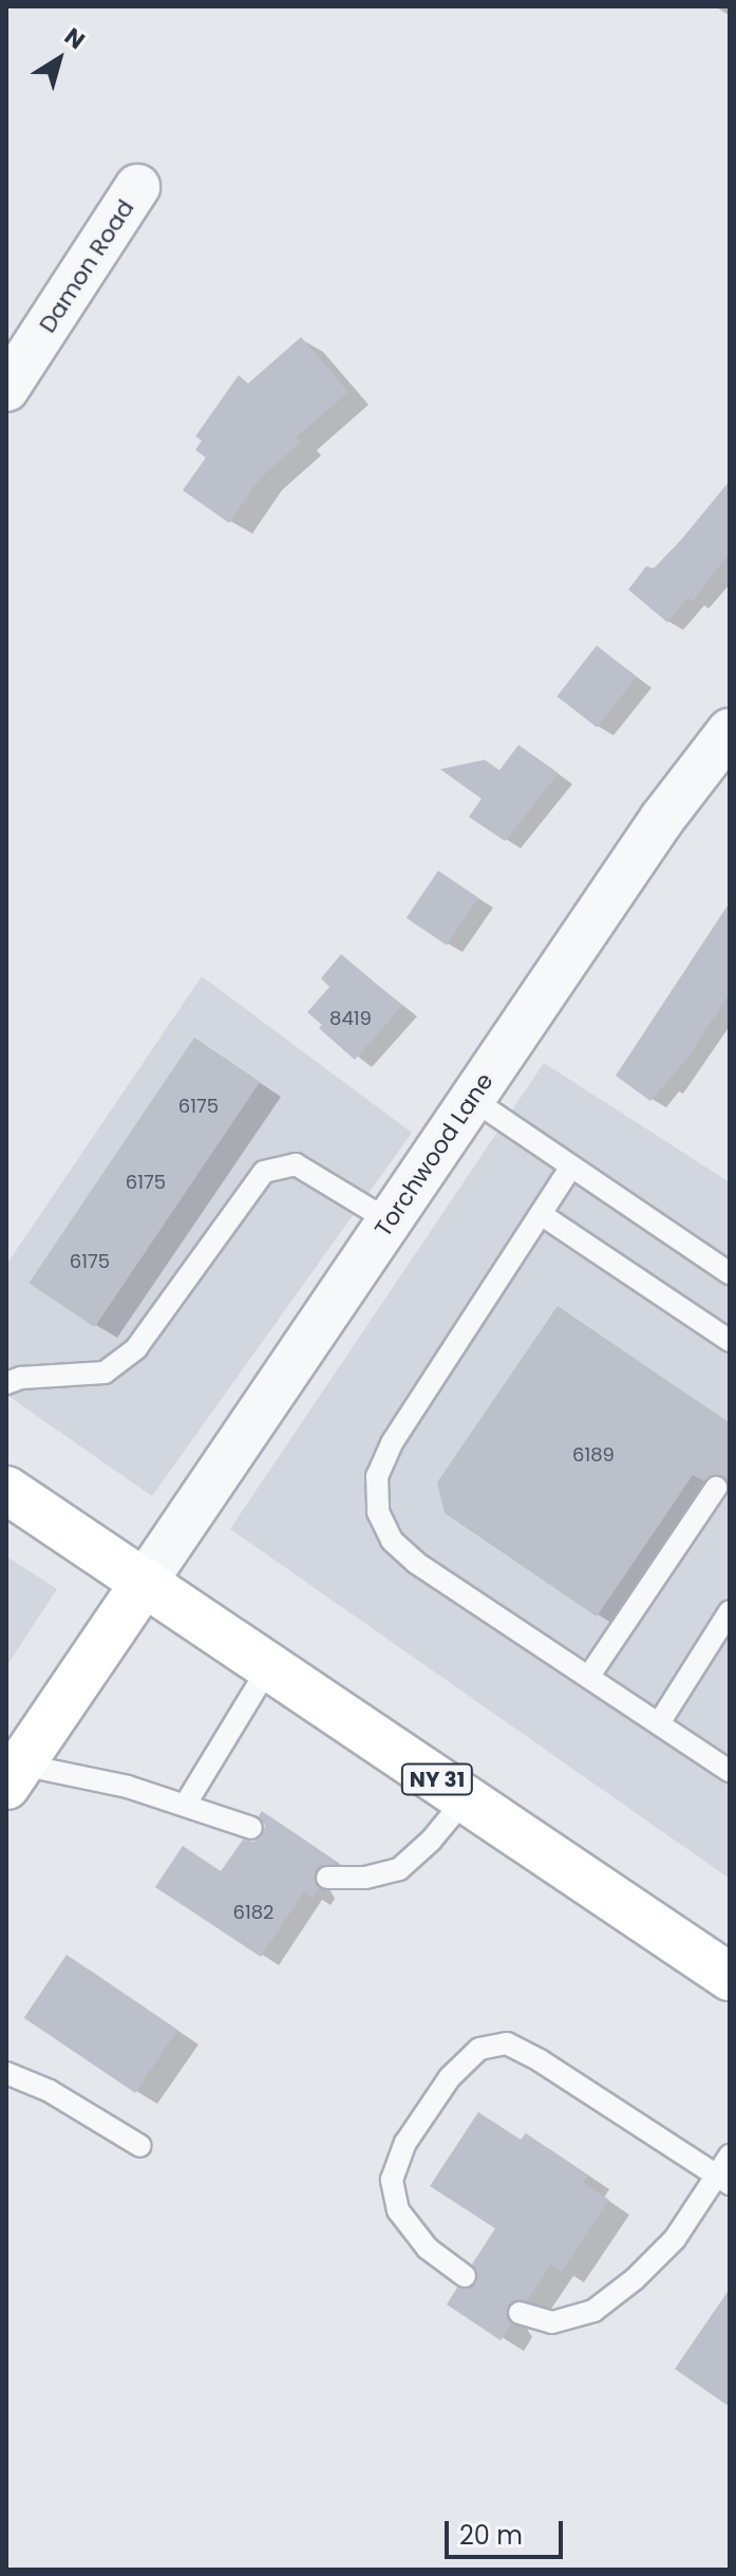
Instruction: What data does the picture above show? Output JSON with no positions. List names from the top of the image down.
{
  "streets": {
    "main road": ["NY 31"],
    "street": ["Damon Road", "Torchwood Lane"]
  },
  "crossings": [
    ["Torchwood Lane", "NY 31"]
  ],
  "house_numbers": [
    "8419",
    "6175",
    "6175",
    "6175",
    "6189",
    "6182"
  ],
  "scale_bar": "20 m",
  "north": "top right"
}
